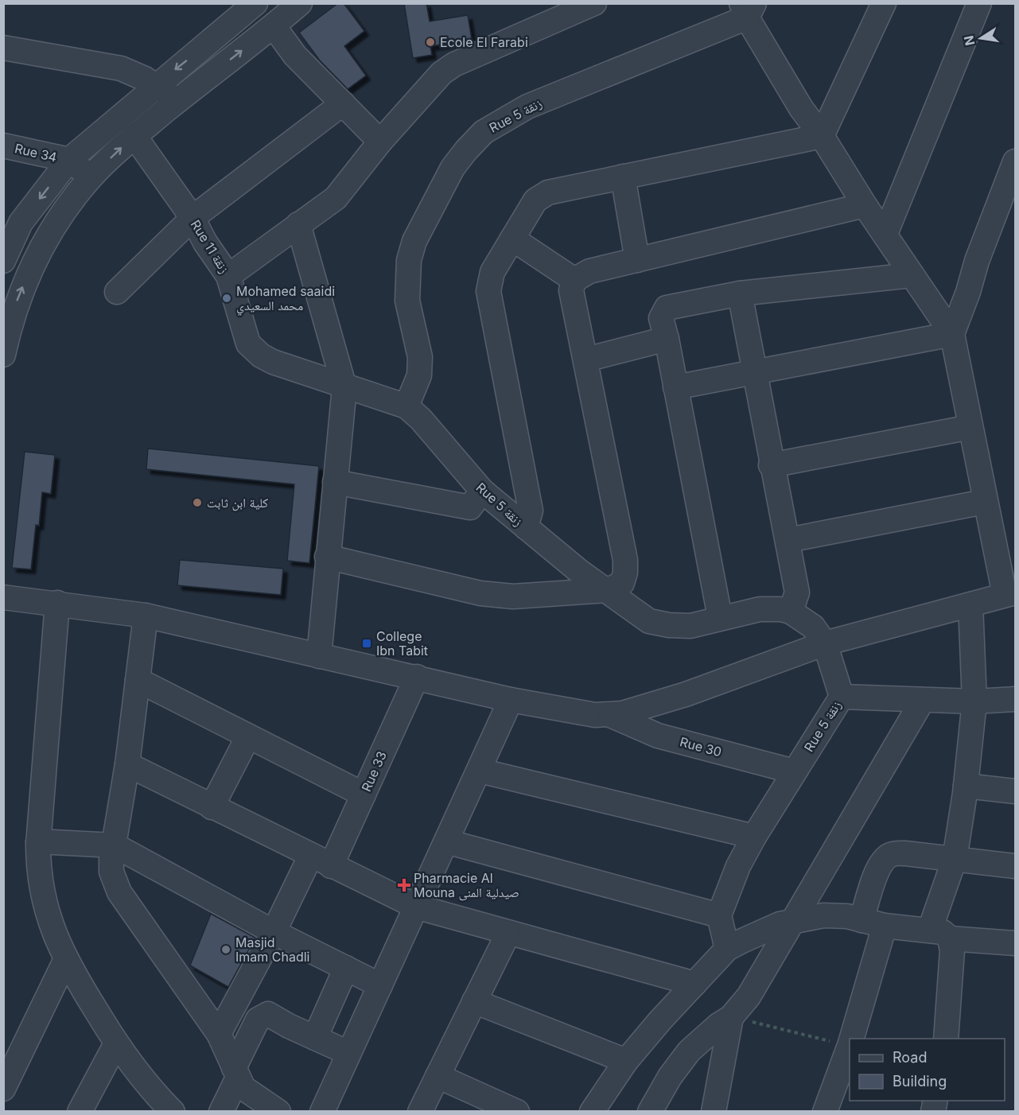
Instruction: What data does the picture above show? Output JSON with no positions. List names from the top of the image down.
{
  "streets": {
    "street": [
      "Rue 5 زنقة",
      "Rue 34",
      "Rue 11 زنقة",
      "Rue 30",
      "Rue 33"
    ]
  },
  "crossings": [
    ["Rue 5 زنقة", "Rue 11 زنقة"],
    ["Rue 5 زنقة", "Rue 30"]
  ],
  "places": {
    "other": [
      "Ecole El Farabi",
      "Mohamed saaidi محمد السعيدي",
      "كلية ابن ثابت",
      "Masjid Imam Chadli"
    ],
    "transit": ["College Ibn Tabit"],
    "health": ["Pharmacie Al Mouna صيدلية المنى"]
  },
  "legend": ["Road", "Building"],
  "north": "left"
}
